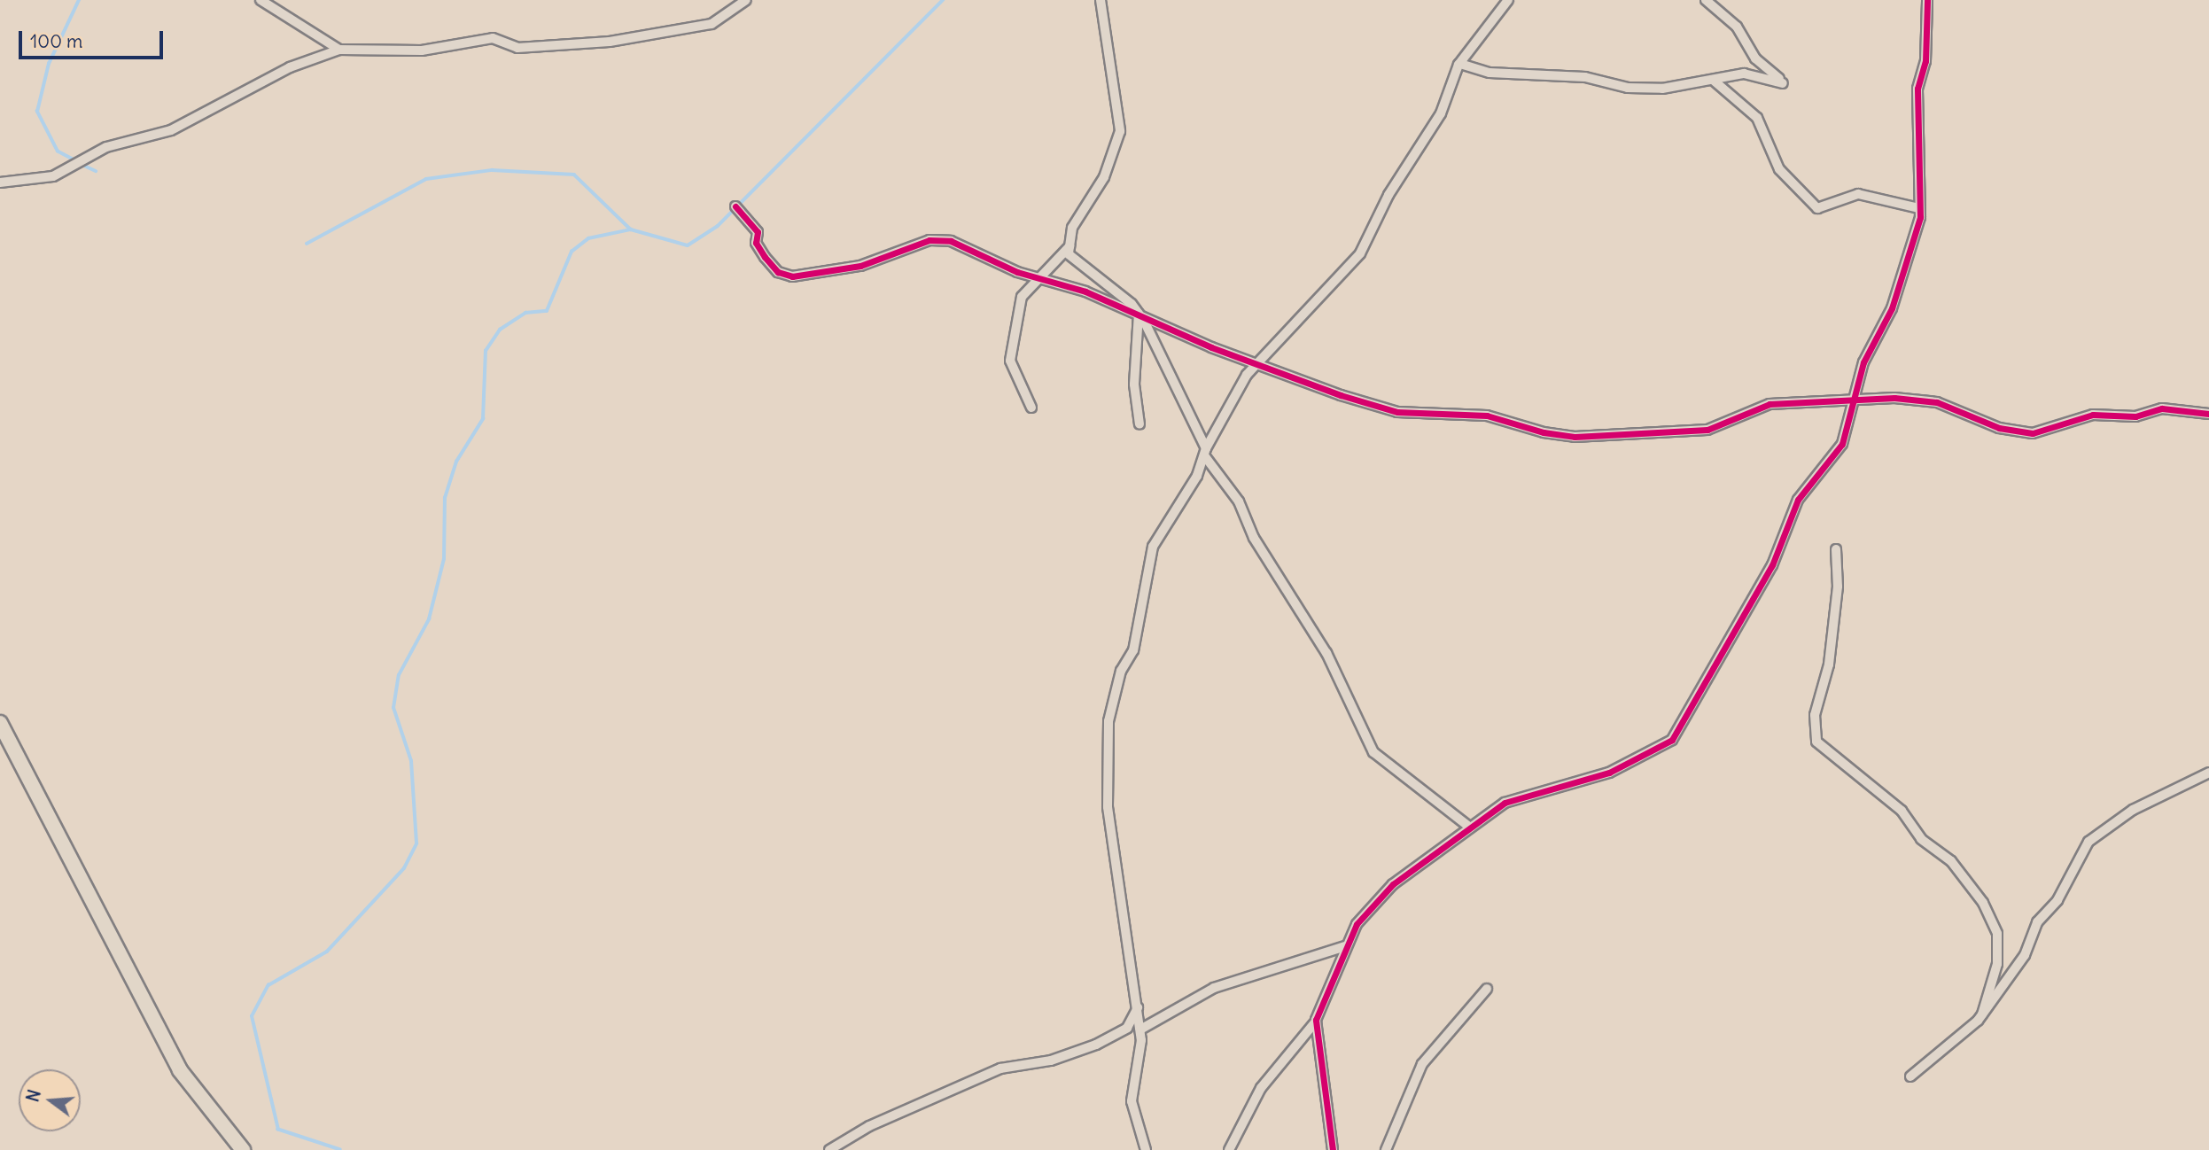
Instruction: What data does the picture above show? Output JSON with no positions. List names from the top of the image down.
{
  "scale_bar": "100 m",
  "north": "left"
}
